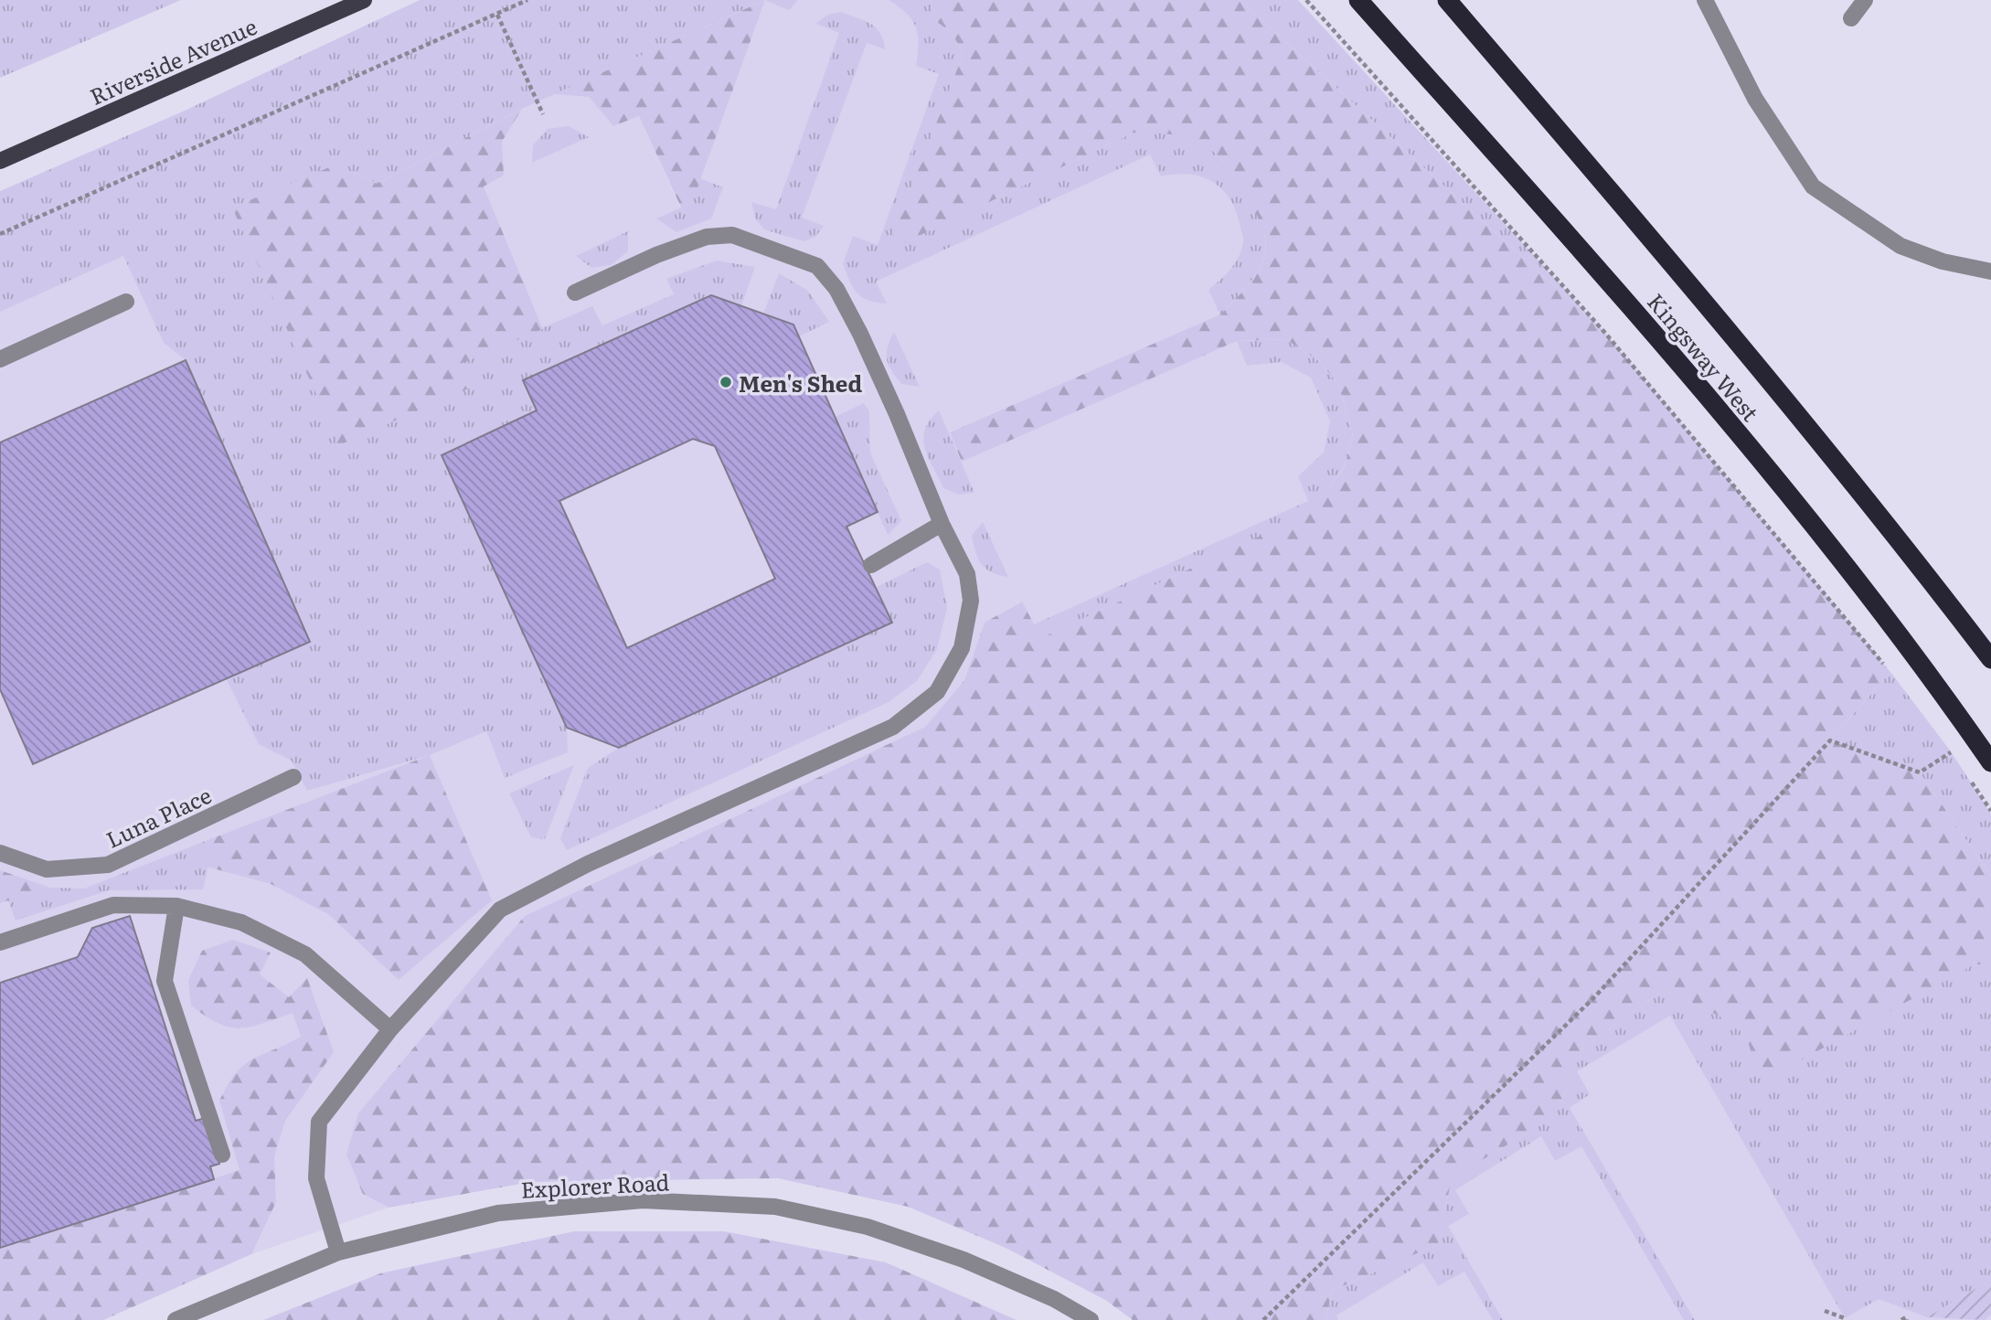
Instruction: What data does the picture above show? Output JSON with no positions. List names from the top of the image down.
{
  "streets": {
    "highway": ["Kingsway West"],
    "main road": ["Riverside Avenue"],
    "street": ["Luna Place", "Explorer Road"]
  },
  "places": ["Men's Shed"]
}
